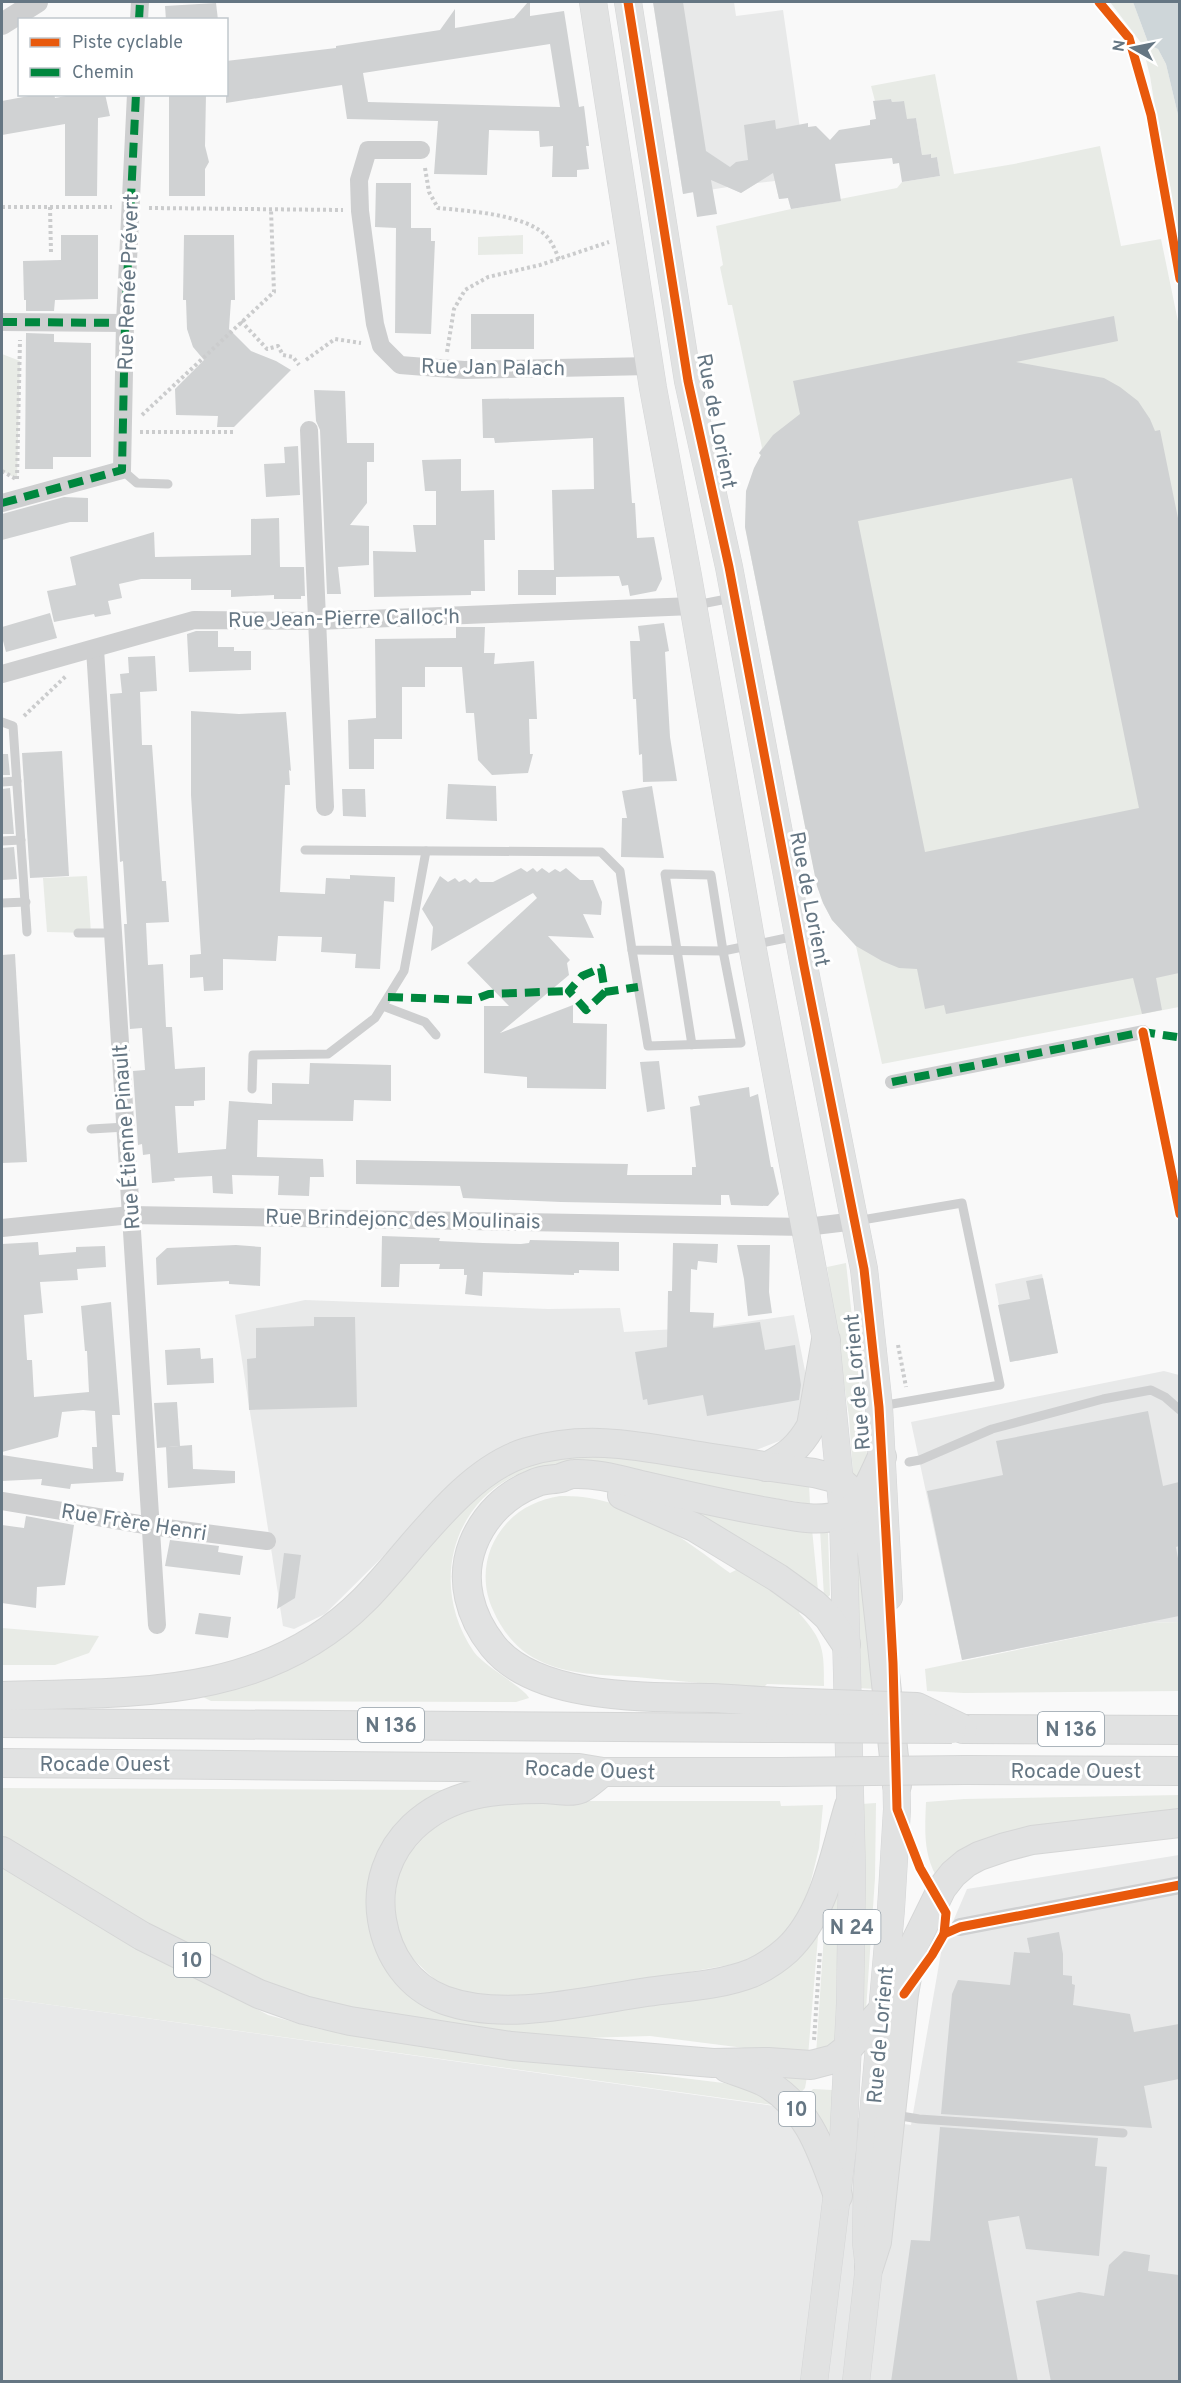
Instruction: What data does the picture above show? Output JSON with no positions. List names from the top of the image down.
{
  "streets": {
    "highway": ["N 136", "Rocade Ouest", "10"],
    "main road": ["Rue de Lorient", "N 24"],
    "street": [
      "Rue Renée Prévert",
      "Rue Jan Palach",
      "Rue Jean-Pierre Calloc'h",
      "Rue Étienne Pinault",
      "Rue Brindejonc des Moulinais",
      "Rue Frère Henri"
    ]
  },
  "crossings": [
    ["Rue Jan Palach", "Rue de Lorient"],
    ["Rue de Lorient", "Rue Jean-Pierre Calloc'h"],
    ["Rue de Lorient", "Rue Brindejonc des Moulinais"],
    ["Rue de Lorient", "10"],
    ["Rue Jean-Pierre Calloc'h", "Rue Étienne Pinault"],
    ["Rue Étienne Pinault", "Rue Brindejonc des Moulinais"],
    ["Rue Étienne Pinault", "Rue Frère Henri"]
  ],
  "legend": ["Piste cyclable", "Chemin"],
  "north": "left"
}
